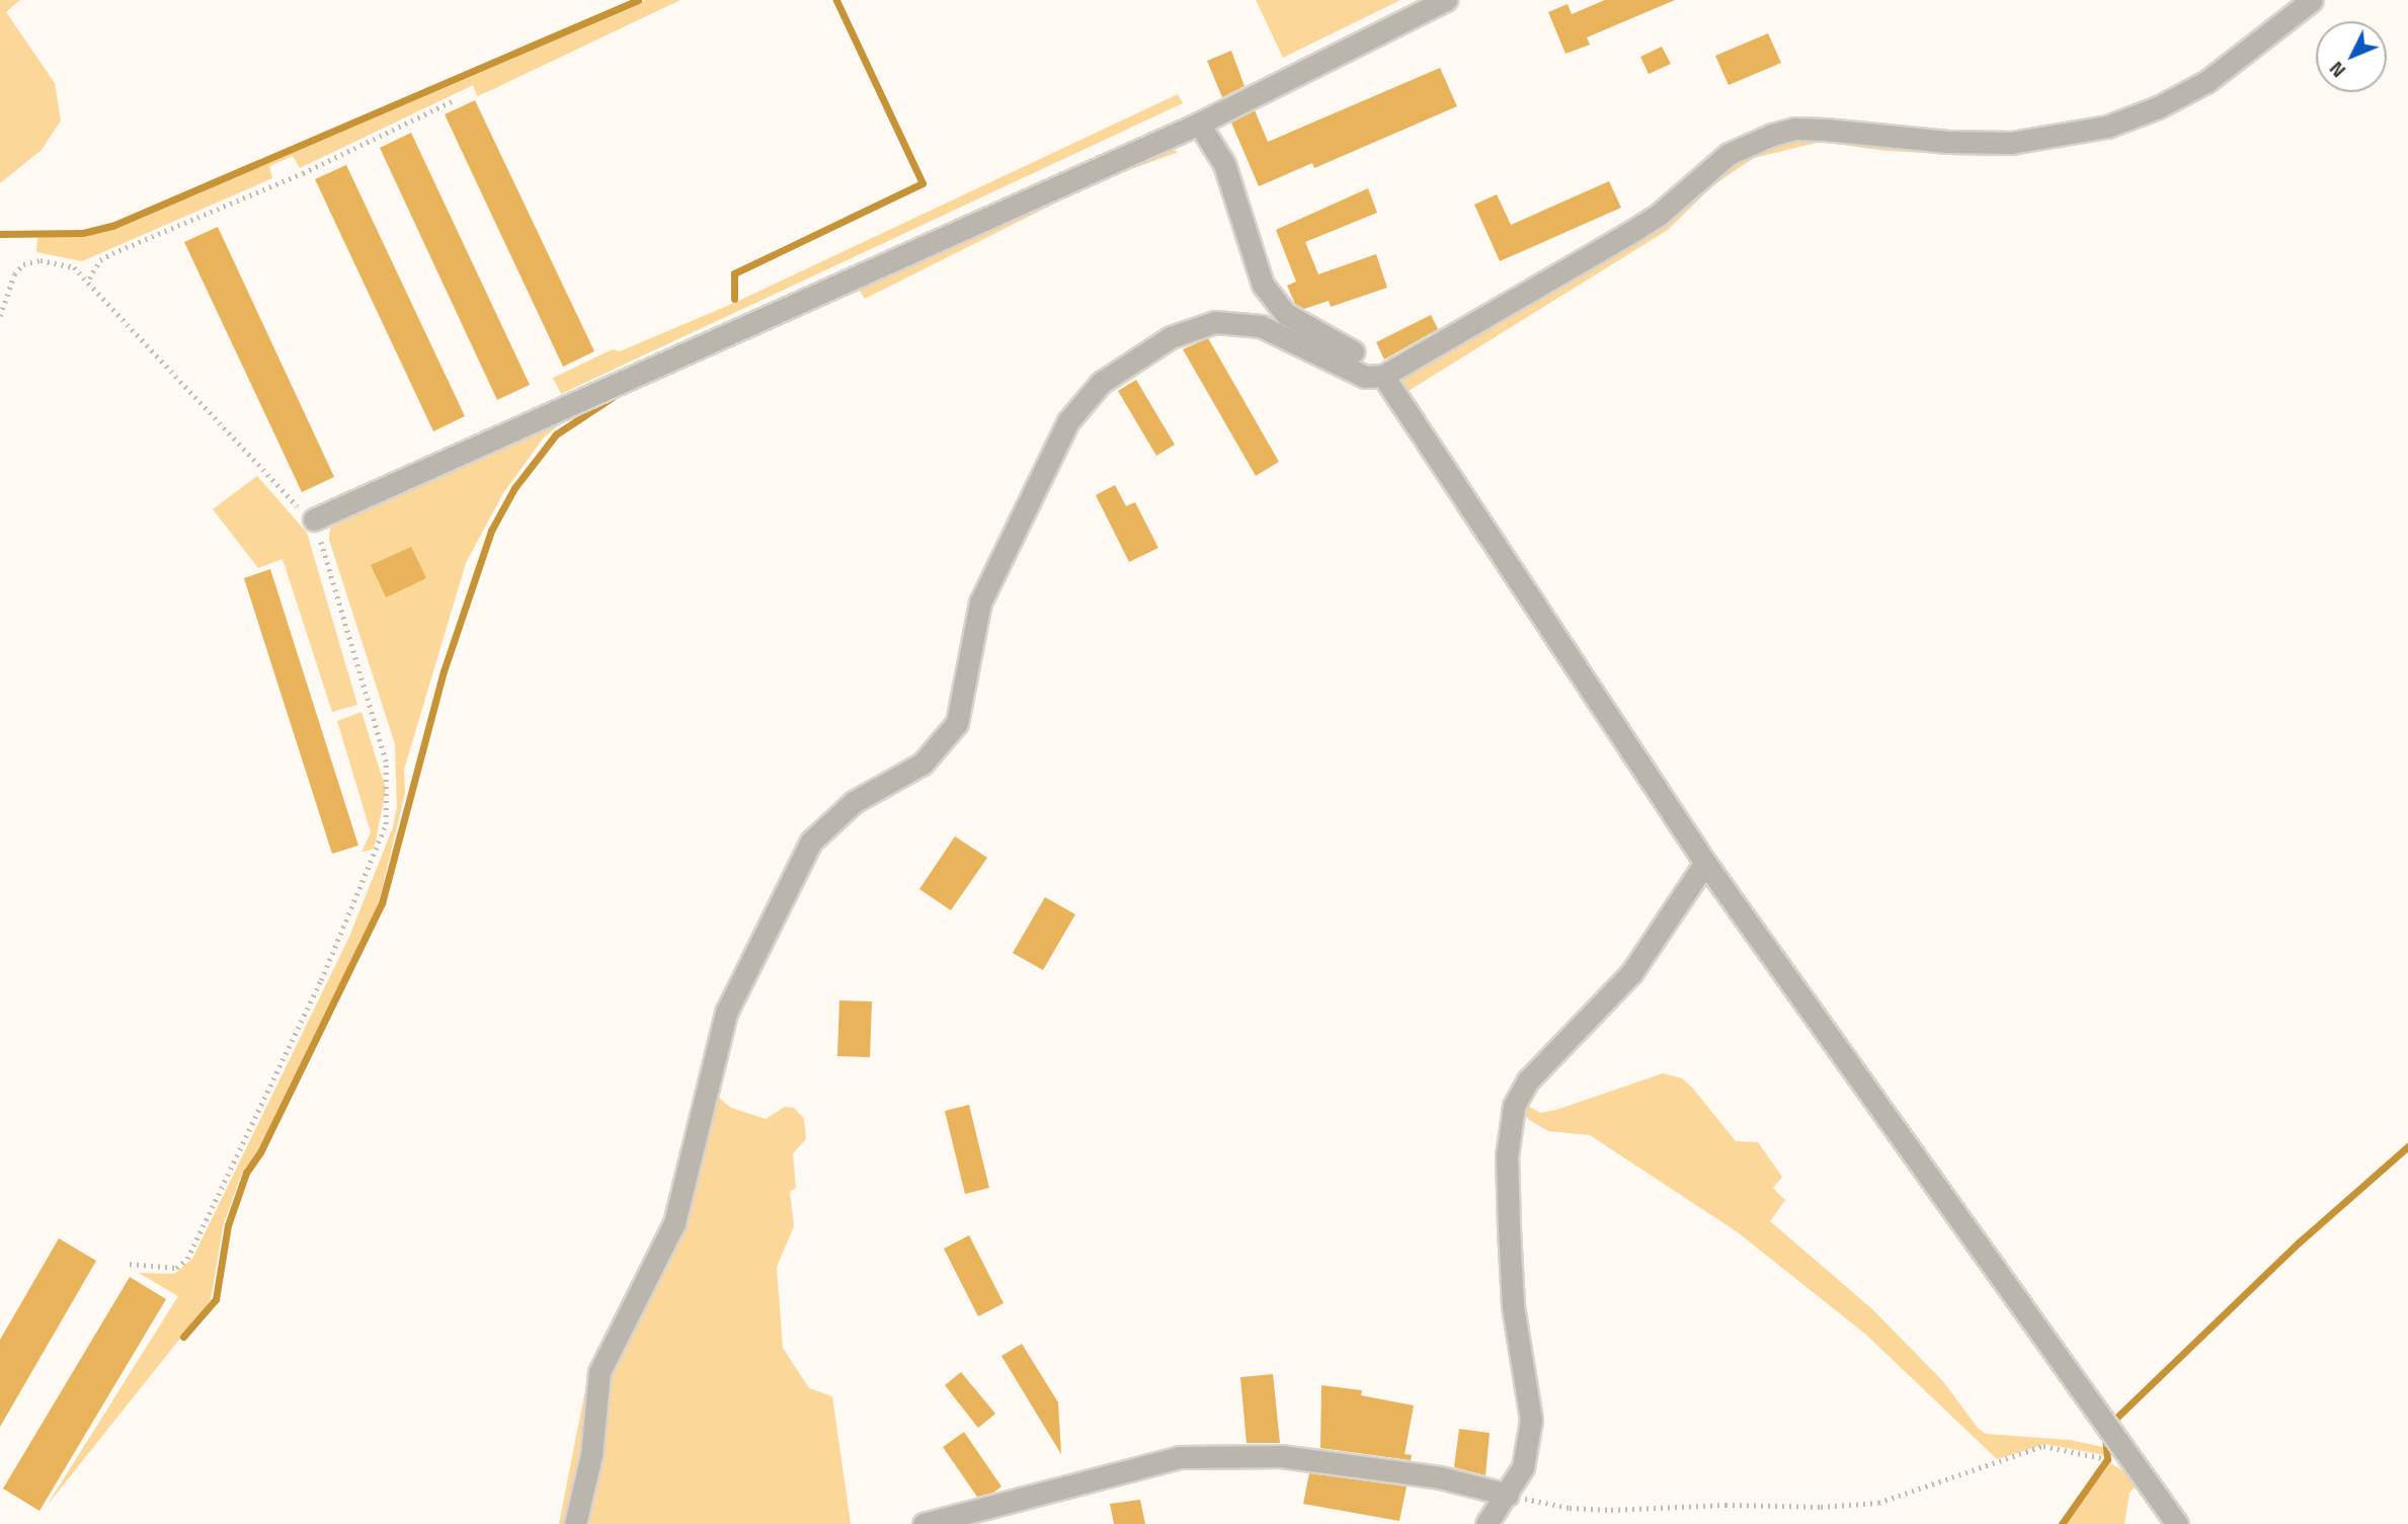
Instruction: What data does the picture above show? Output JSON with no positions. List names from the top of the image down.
{
  "north": "bottom left"
}
